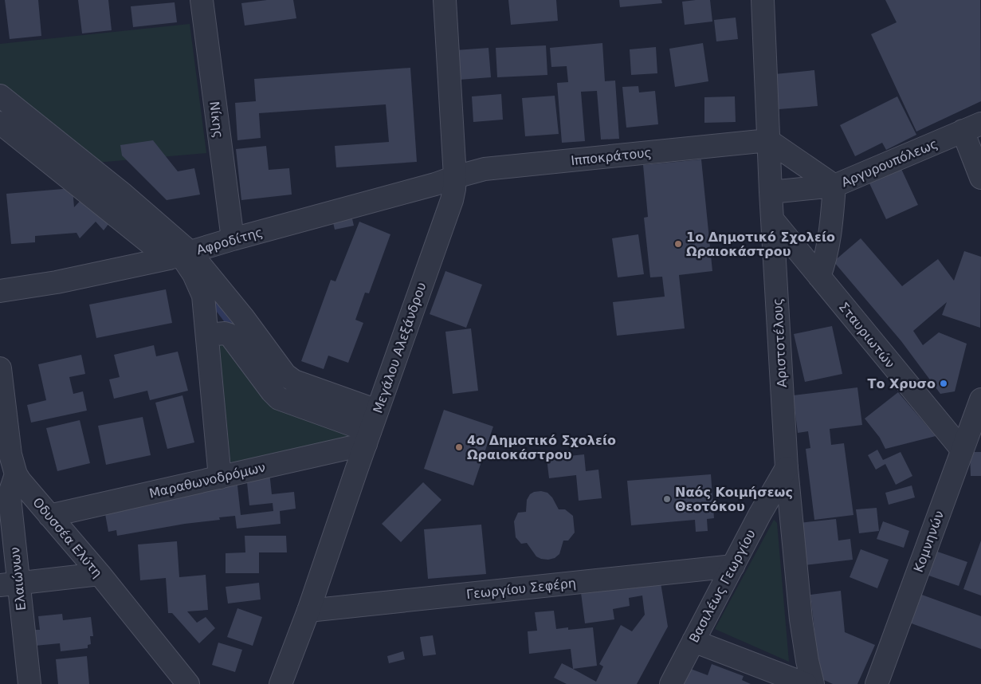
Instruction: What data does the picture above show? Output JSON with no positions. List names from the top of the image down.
{
  "streets": {
    "street": [
      "Νίκης",
      "Ιπποκράτους",
      "Αργυρουπόλεως",
      "Αφροδίτης",
      "Σταυριωτών",
      "Αριστοτέλους",
      "Μεγάλου Αλεξάνδρου",
      "Μαραθωνοδρόμων",
      "Οδυσσέα Ελύτη",
      "Κομνηνών",
      "Ελαιώνων",
      "Βασιλέως Γεωργίου",
      "Γεωργίου Σεφέρη"
    ]
  },
  "crossings": [
    ["Νίκης", "Αφροδίτης"],
    ["Ιπποκράτους", "Αφροδίτης"],
    ["Ιπποκράτους", "Αριστοτέλους"],
    ["Ιπποκράτους", "Μεγάλου Αλεξάνδρου"],
    ["Αργυρουπόλεως", "Αριστοτέλους"],
    ["Αφροδίτης", "Μεγάλου Αλεξάνδρου"],
    ["Σταυριωτών", "Αριστοτέλους"],
    ["Σταυριωτών", "Κομνηνών"],
    ["Αριστοτέλους", "Βασιλέως Γεωργίου"],
    ["Μεγάλου Αλεξάνδρου", "Μαραθωνοδρόμων"],
    ["Μεγάλου Αλεξάνδρου", "Γεωργίου Σεφέρη"],
    ["Μαραθωνοδρόμων", "Οδυσσέα Ελύτη"],
    ["Οδυσσέα Ελύτη", "Ελαιώνων"],
    ["Βασιλέως Γεωργίου", "Γεωργίου Σεφέρη"]
  ],
  "places": [
    "1ο Δημοτικό Σχολείο Ωραιοκάστρου",
    "Το Χρυσο",
    "4ο Δημοτικό Σχολείο Ωραιοκάστρου",
    "Ναός Κοιμήσεως Θεοτόκου"
  ]
}
